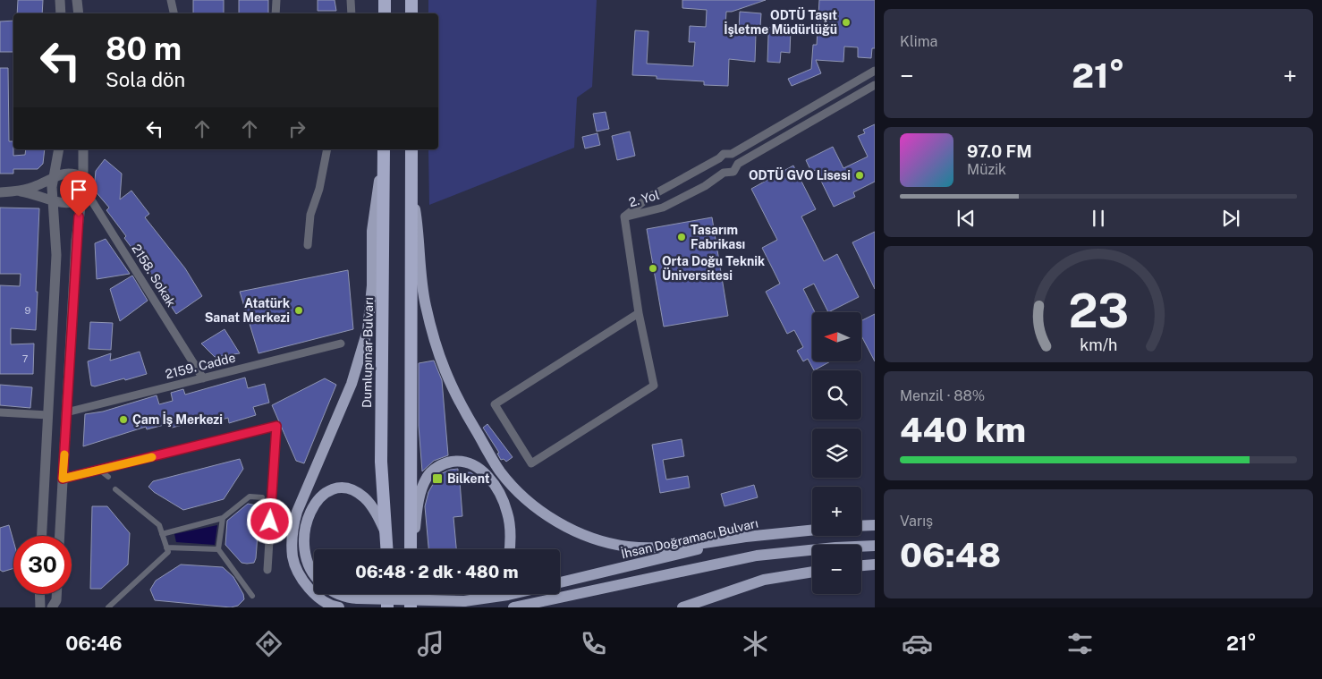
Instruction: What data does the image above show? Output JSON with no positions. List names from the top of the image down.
{
  "streets": {
    "highway": ["Dumlupınar Bulvarı"],
    "main road": ["İhsan Doğramacı Bulvarı"],
    "street": ["2. Yol", "2158. Sokak", "2159. Cadde"]
  },
  "crossings": [
    ["2158. Sokak", "2159. Cadde"]
  ],
  "places": {
    "other": [
      "ODTÜ Taşıt İşletme Müdürlüğü",
      "ODTÜ GVO Lisesi",
      "Tasarım Fabrikası",
      "Orta Doğu Teknik Üniversitesi",
      "Atatürk Sanat Merkezi",
      "Çam İş Merkezi"
    ],
    "transit": ["Bilkent"]
  },
  "house_numbers": ["9", "7"],
  "north": "left",
  "page": {
    "tile": [
      "Klima",
      ["Menzil · 88%", "440 km"],
      ["Varış", "06:48"]
    ],
    "turn": ["80 m", "Sola dön"],
    "heat": ["−", "21°", "+"],
    "song": ["97.0 FM", "Müzik"],
    "map_buttons": ["+", "−"],
    "limit": "30",
    "trip": "06:48 · 2 dk · 480 m",
    "tabs": ["06:46", "21°"],
    "gauge": ["23", "km/h"]
  }
}
